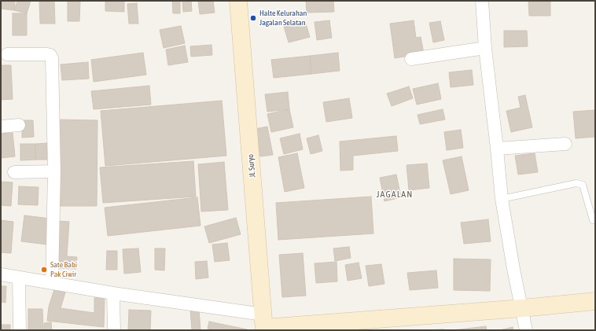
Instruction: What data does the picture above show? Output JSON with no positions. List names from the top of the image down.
{
  "streets": {
    "main road": ["Jl. Suryo"]
  },
  "districts": ["JAGALAN"],
  "places": ["Halte Kelurahan Jagalan Selatan", "Sate Babi Pak Ciwir"]
}
